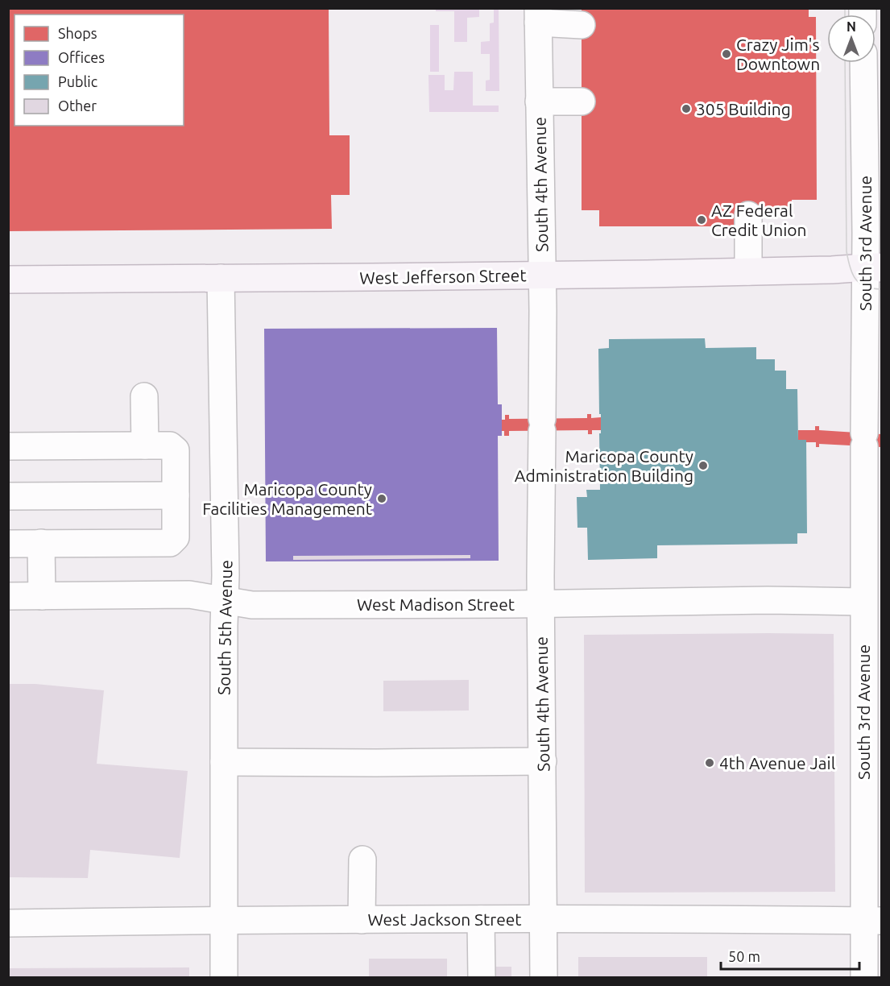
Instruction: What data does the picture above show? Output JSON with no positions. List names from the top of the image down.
{
  "streets": {
    "main road": ["West Jefferson Street"],
    "street": [
      "South 4th Avenue",
      "South 3rd Avenue",
      "West Madison Street",
      "South 5th Avenue",
      "West Jackson Street"
    ]
  },
  "crossings": [
    ["South 4th Avenue", "West Jefferson Street"],
    ["South 4th Avenue", "West Madison Street"],
    ["South 4th Avenue", "West Jackson Street"],
    ["South 3rd Avenue", "West Jefferson Street"],
    ["South 3rd Avenue", "West Madison Street"],
    ["South 3rd Avenue", "West Jackson Street"],
    ["West Jefferson Street", "South 5th Avenue"],
    ["West Madison Street", "South 5th Avenue"],
    ["South 5th Avenue", "West Jackson Street"]
  ],
  "places": [
    "Crazy Jim's Downtown",
    "305 Building",
    "AZ Federal Credit Union",
    "Maricopa County Administration Building",
    "Maricopa County Facilities Management",
    "4th Avenue Jail"
  ],
  "legend": [
    "Shops",
    "Offices",
    "Public",
    "Other"
  ],
  "scale_bar": "50 m",
  "north": "top"
}
